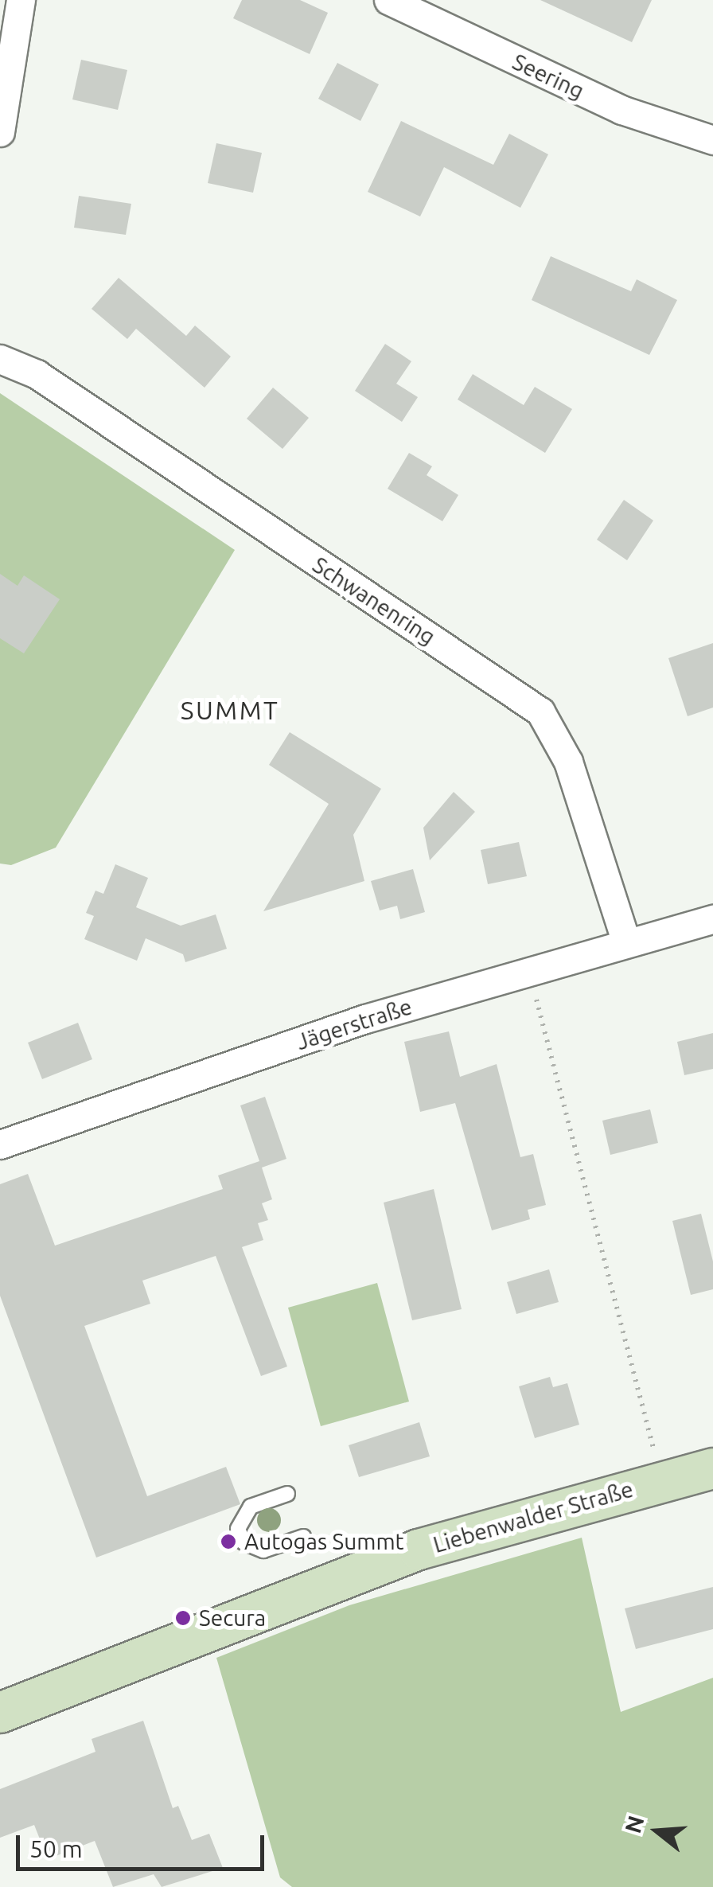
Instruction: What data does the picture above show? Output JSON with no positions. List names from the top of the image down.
{
  "streets": {
    "main road": ["Liebenwalder Straße"],
    "street": ["Seering", "Schwanenring", "Jägerstraße"]
  },
  "crossings": [
    ["Schwanenring", "Jägerstraße"]
  ],
  "districts": ["SUMMT"],
  "places": ["Autogas Summt", "Secura"],
  "scale_bar": "50 m",
  "north": "left"
}
